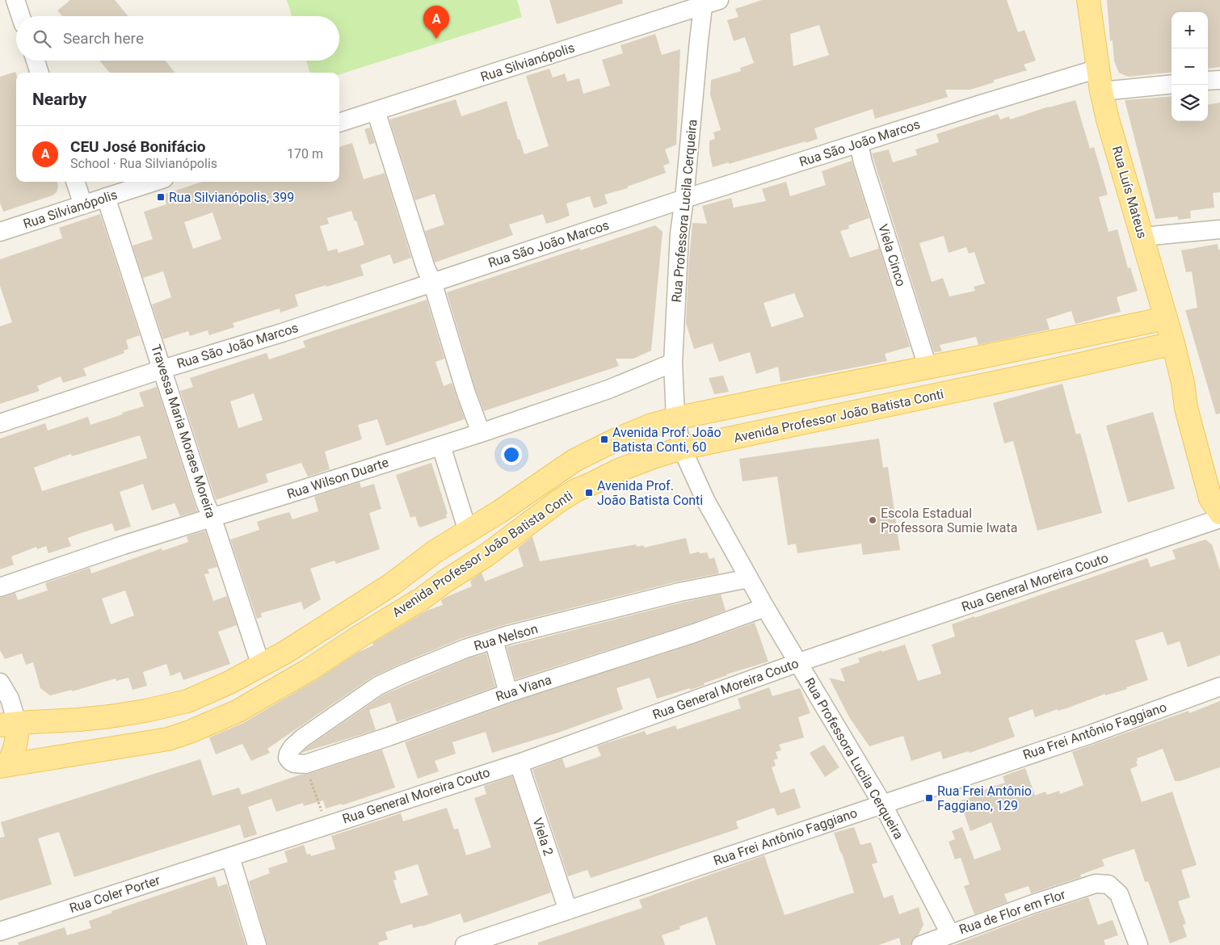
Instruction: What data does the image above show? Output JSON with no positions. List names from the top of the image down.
{
  "streets": {
    "main road": ["Rua Luís Mateus", "Avenida Professor João Batista Conti"],
    "street": [
      "Rua Silvianópolis",
      "Rua São João Marcos",
      "Rua Professora Lucila Cerqueira",
      "Viela Cinco",
      "Travessa Maria Moraes Moreira",
      "Rua Wilson Duarte",
      "Rua General Moreira Couto",
      "Rua Nelson",
      "Rua Viana",
      "Rua Frei Antônio Faggiano",
      "Viela 2",
      "Rua Coler Porter",
      "Rua de Flor em Flor"
    ]
  },
  "crossings": [
    ["Rua Silvianópolis", "Rua Professora Lucila Cerqueira"],
    ["Rua Silvianópolis", "Travessa Maria Moraes Moreira"],
    ["Rua São João Marcos", "Rua Luís Mateus"],
    ["Rua São João Marcos", "Rua Professora Lucila Cerqueira"],
    ["Rua São João Marcos", "Viela Cinco"],
    ["Rua São João Marcos", "Travessa Maria Moraes Moreira"],
    ["Rua Luís Mateus", "Avenida Professor João Batista Conti"],
    ["Rua Professora Lucila Cerqueira", "Avenida Professor João Batista Conti"],
    ["Rua Professora Lucila Cerqueira", "Rua Wilson Duarte"],
    ["Rua Professora Lucila Cerqueira", "Rua General Moreira Couto"],
    ["Rua Professora Lucila Cerqueira", "Rua Nelson"],
    ["Rua Professora Lucila Cerqueira", "Rua Viana"],
    ["Rua Professora Lucila Cerqueira", "Rua Frei Antônio Faggiano"],
    ["Rua Professora Lucila Cerqueira", "Rua de Flor em Flor"],
    ["Viela Cinco", "Avenida Professor João Batista Conti"],
    ["Avenida Professor João Batista Conti", "Travessa Maria Moraes Moreira"],
    ["Travessa Maria Moraes Moreira", "Rua Wilson Duarte"],
    ["Rua General Moreira Couto", "Viela 2"],
    ["Rua General Moreira Couto", "Rua Coler Porter"],
    ["Rua Nelson", "Rua Viana"],
    ["Rua Frei Antônio Faggiano", "Viela 2"]
  ],
  "places": {
    "transit": [
      "Rua Silvianópolis, 399",
      "Avenida Prof. João Batista Conti, 60",
      "Avenida Prof. João Batista Conti",
      "Rua Frei Antônio Faggiano, 129"
    ],
    "other": ["Escola Estadual Professora Sumie Iwata"]
  },
  "page": {
    "pins": "A",
    "map_buttons": ["+", "−"],
    "search": "Search here",
    "heading": "Nearby",
    "list": [
      {
        "mark": "A",
        "name": "CEU José Bonifácio",
        "note": "School · Rua Silvianópolis",
        "value": "170 m"
      }
    ]
  }
}
